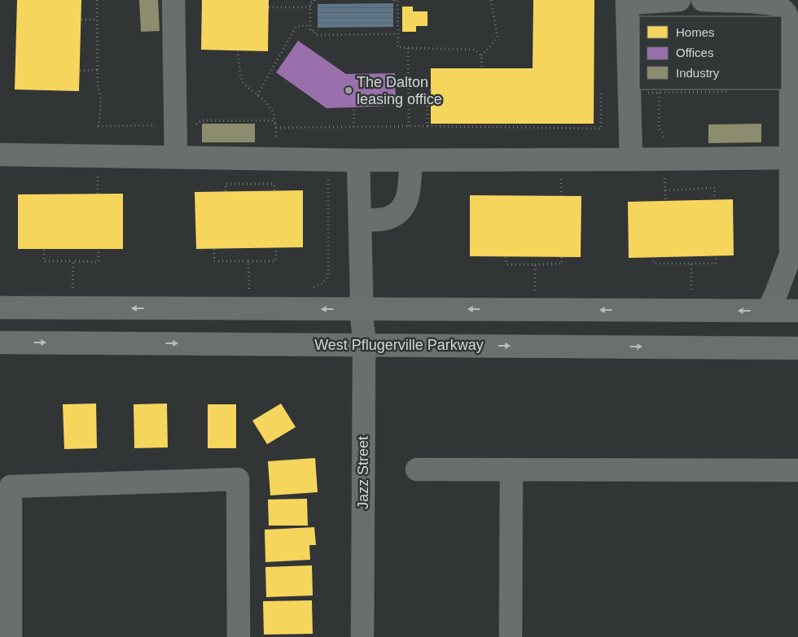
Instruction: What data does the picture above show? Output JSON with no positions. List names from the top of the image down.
{
  "streets": {
    "main road": ["West Pflugerville Parkway"],
    "street": ["Jazz Street"]
  },
  "crossings": [
    ["West Pflugerville Parkway", "Jazz Street"]
  ],
  "places": ["The Dalton leasing office"],
  "legend": ["Homes", "Offices", "Industry"]
}
